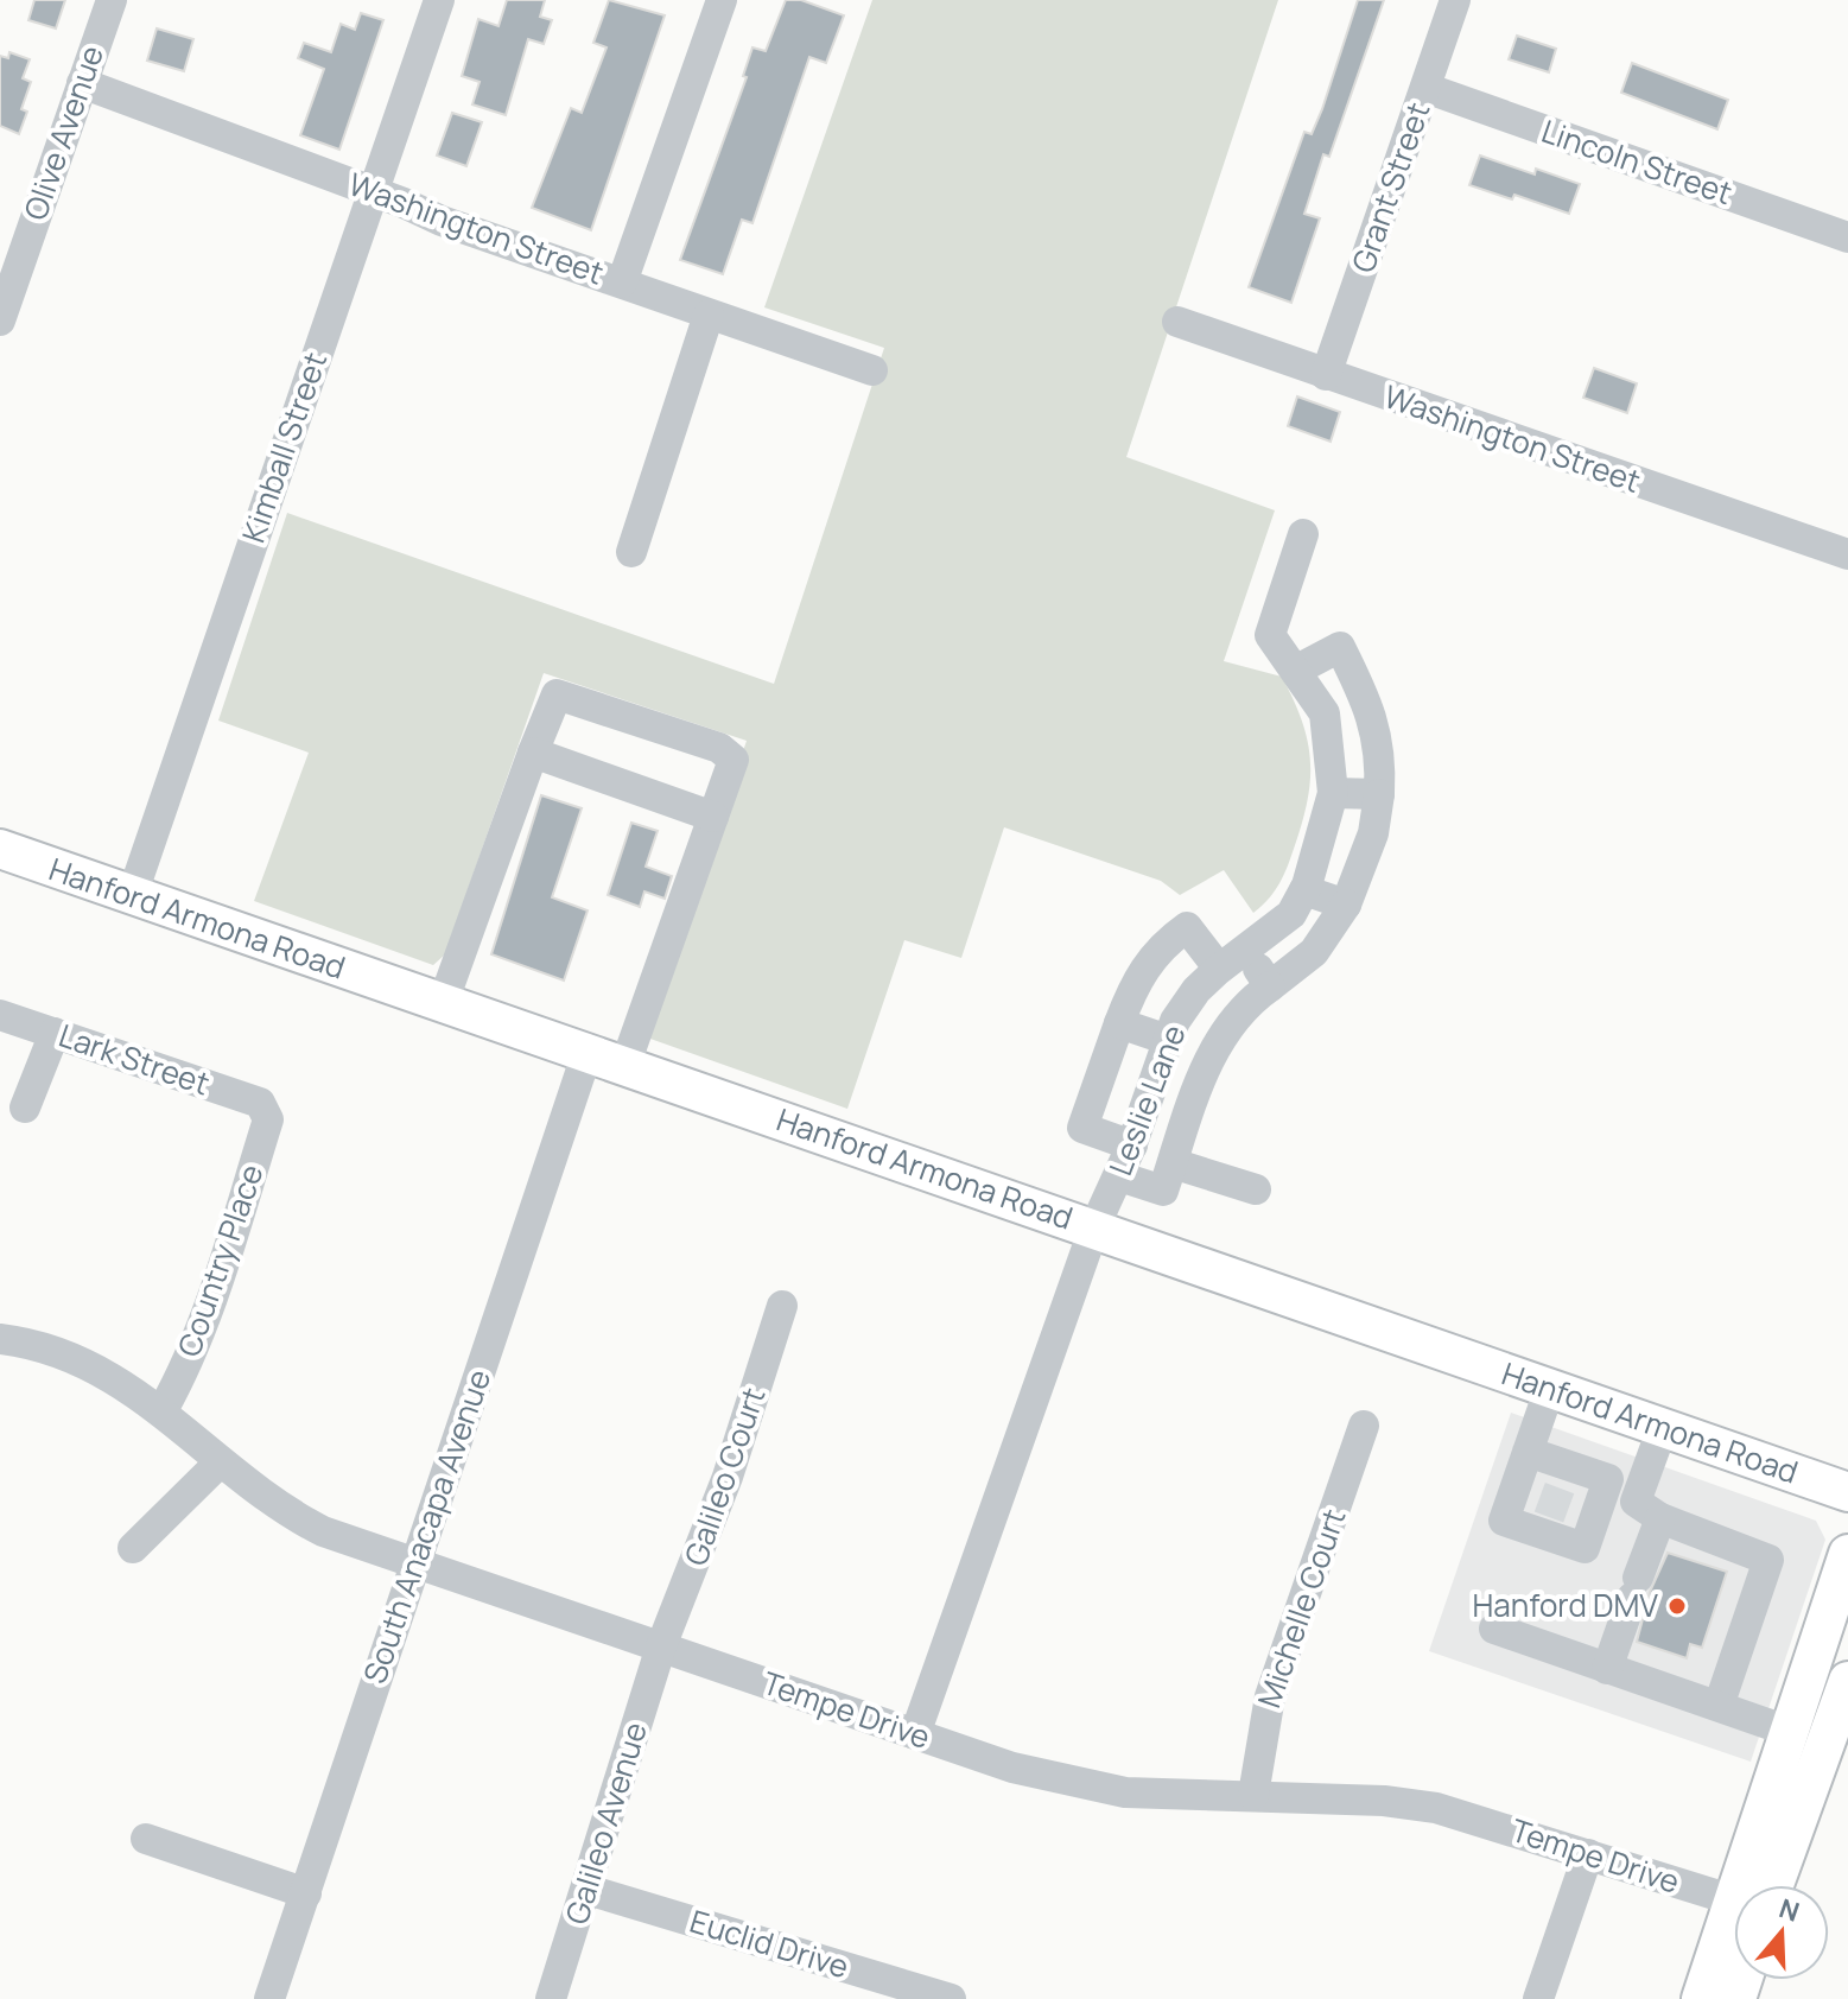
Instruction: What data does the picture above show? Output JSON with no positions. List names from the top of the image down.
{
  "streets": {
    "main road": ["Hanford Armona Road"],
    "street": [
      "Olive Avenue",
      "Lincoln Street",
      "Grant Street",
      "Washington Street",
      "Kimball Street",
      "Lark Street",
      "Leslie Lane",
      "Country Place",
      "Galileo Court",
      "South Anacapa Avenue",
      "Michelle Court",
      "Tempe Drive",
      "Galileo Avenue",
      "Euclid Drive"
    ]
  },
  "crossings": [
    ["Olive Avenue", "Washington Street"],
    ["Lincoln Street", "Grant Street"],
    ["Grant Street", "Washington Street"],
    ["Washington Street", "Kimball Street"],
    ["Kimball Street", "Hanford Armona Road"],
    ["Hanford Armona Road", "Leslie Lane"],
    ["Hanford Armona Road", "South Anacapa Avenue"],
    ["Lark Street", "Country Place"],
    ["Leslie Lane", "Tempe Drive"],
    ["Country Place", "Tempe Drive"],
    ["Galileo Court", "Tempe Drive"],
    ["Galileo Court", "Galileo Avenue"],
    ["South Anacapa Avenue", "Tempe Drive"],
    ["Michelle Court", "Tempe Drive"],
    ["Tempe Drive", "Galileo Avenue"],
    ["Galileo Avenue", "Euclid Drive"]
  ],
  "places": ["Hanford DMV"],
  "north": "top"
}
